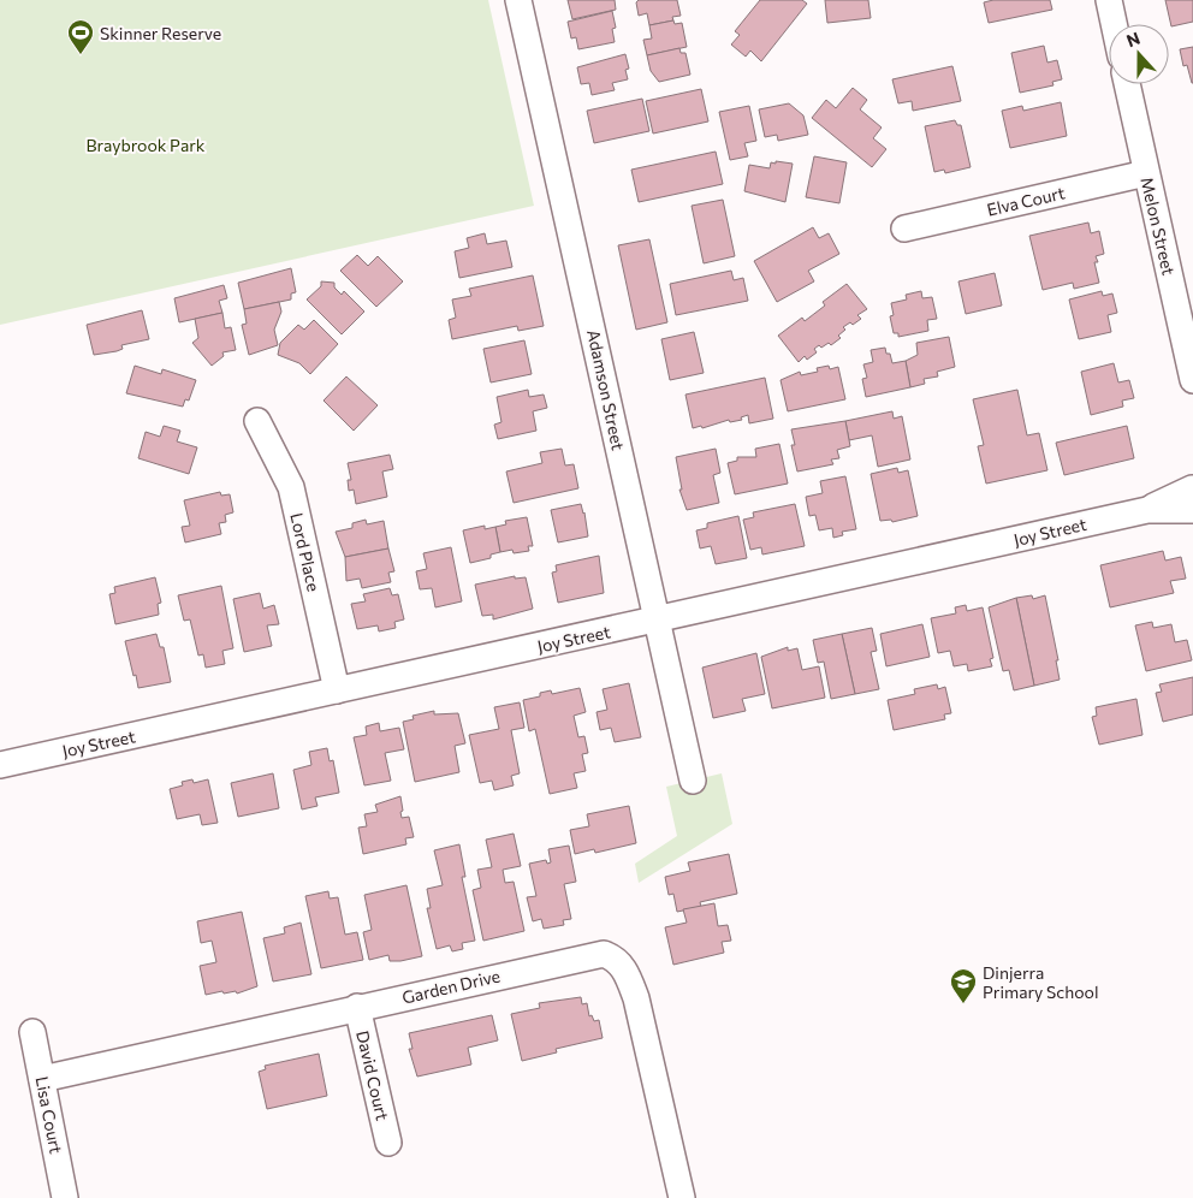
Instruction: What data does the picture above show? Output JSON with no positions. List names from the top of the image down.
{
  "streets": {
    "street": [
      "Elva Court",
      "Melon Street",
      "Adamson Street",
      "Joy Street",
      "Lord Place",
      "Garden Drive",
      "David Court",
      "Lisa Court"
    ]
  },
  "crossings": [
    ["Elva Court", "Melon Street"],
    ["Adamson Street", "Joy Street"],
    ["Joy Street", "Lord Place"],
    ["Garden Drive", "David Court"],
    ["Garden Drive", "Lisa Court"]
  ],
  "parks": ["Braybrook Park"],
  "places": {
    "sports": ["Skinner Reserve"],
    "school or university": ["Dinjerra Primary School"]
  },
  "north": "top"
}
